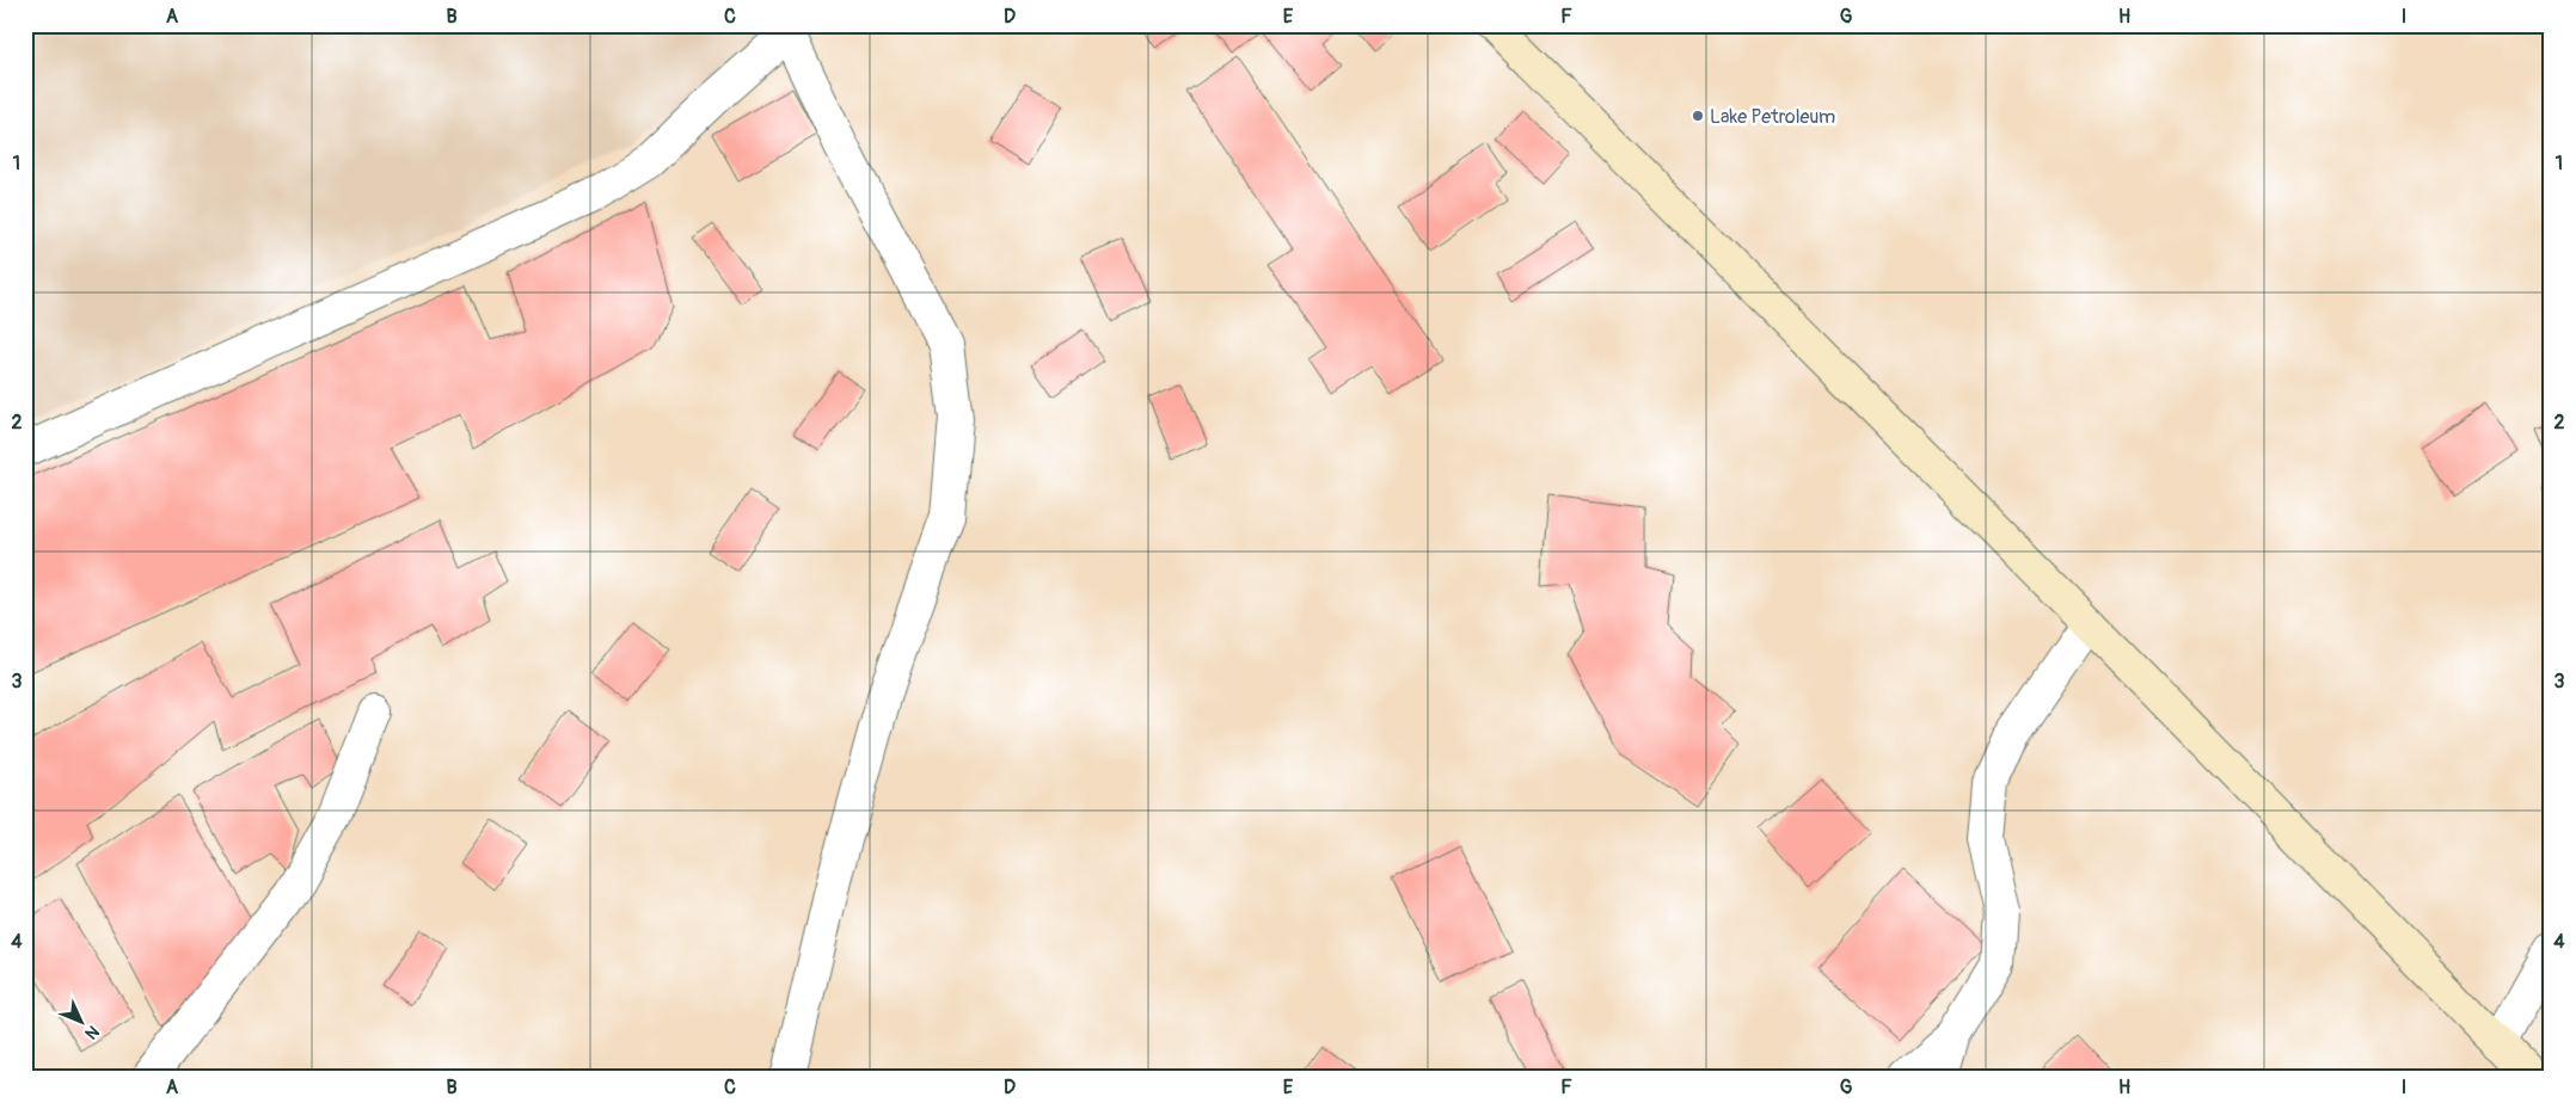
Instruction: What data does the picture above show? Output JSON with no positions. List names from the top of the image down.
{
  "places": ["Lake Petroleum"],
  "north": "bottom right",
  "grid": {
    "columns": [
      "A",
      "B",
      "C",
      "D",
      "E",
      "F",
      "G",
      "H",
      "I"
    ],
    "rows": [
      "1",
      "2",
      "3",
      "4"
    ]
  }
}
